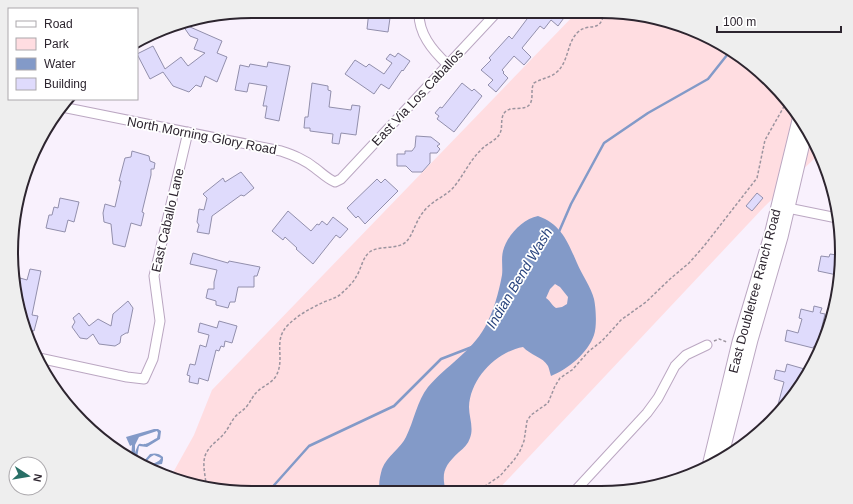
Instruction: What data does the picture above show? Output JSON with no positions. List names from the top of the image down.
{
  "streets": {
    "main road": ["East Doubletree Ranch Road"],
    "street": ["East Via Los Caballos", "North Morning Glory Road", "East Caballo Lane"]
  },
  "crossings": [
    ["East Via Los Caballos", "North Morning Glory Road"],
    ["North Morning Glory Road", "East Caballo Lane"]
  ],
  "water": ["Indian Bend Wash"],
  "legend": [
    "Road",
    "Park",
    "Water",
    "Building"
  ],
  "scale_bar": "100 m",
  "north": "right"
}
